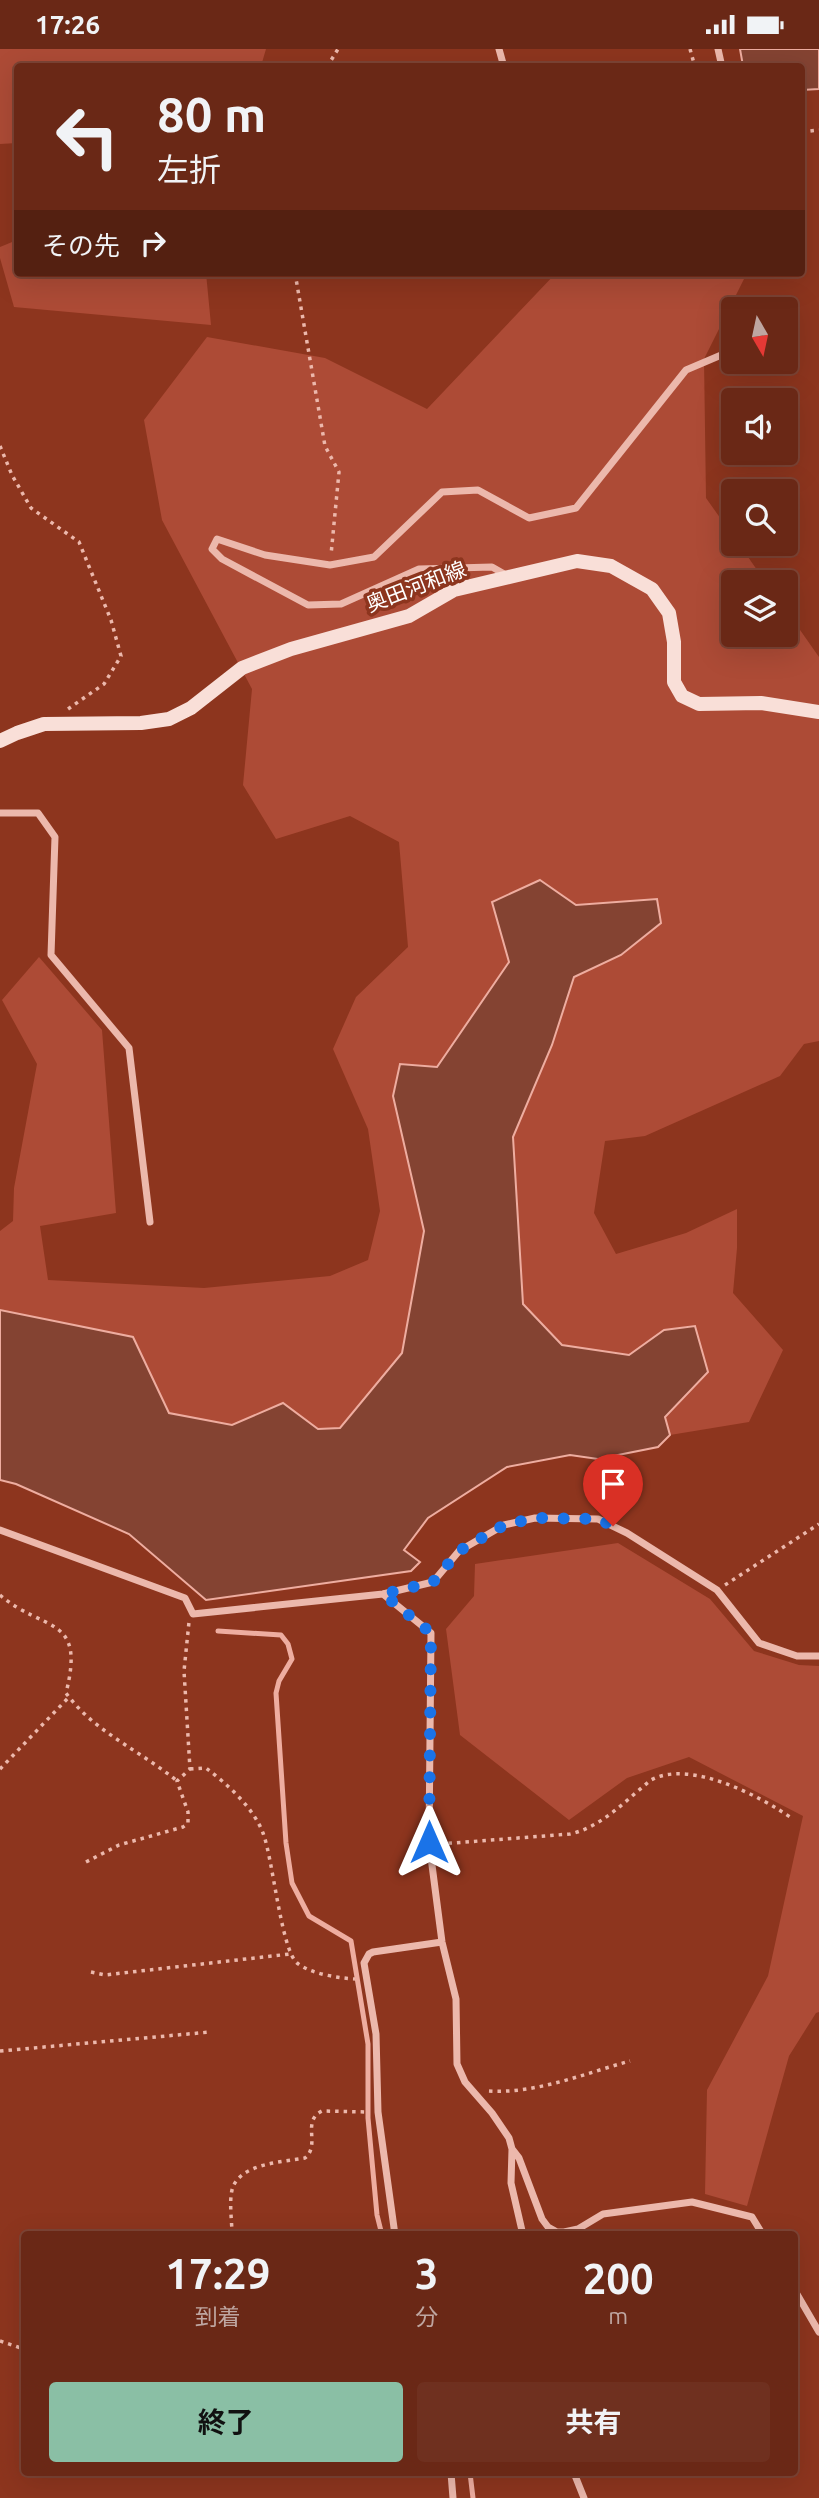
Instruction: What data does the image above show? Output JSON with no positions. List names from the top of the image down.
{
  "streets": {
    "main road": ["奥田河和線"]
  },
  "north": "bottom",
  "page": {
    "status": "17:26",
    "turn": ["80 m", "左折"],
    "then": "その先",
    "eta": [
      "17:29",
      "到着",
      "3",
      "分",
      "200",
      "m"
    ],
    "buttons": ["終了", "共有"]
  }
}
